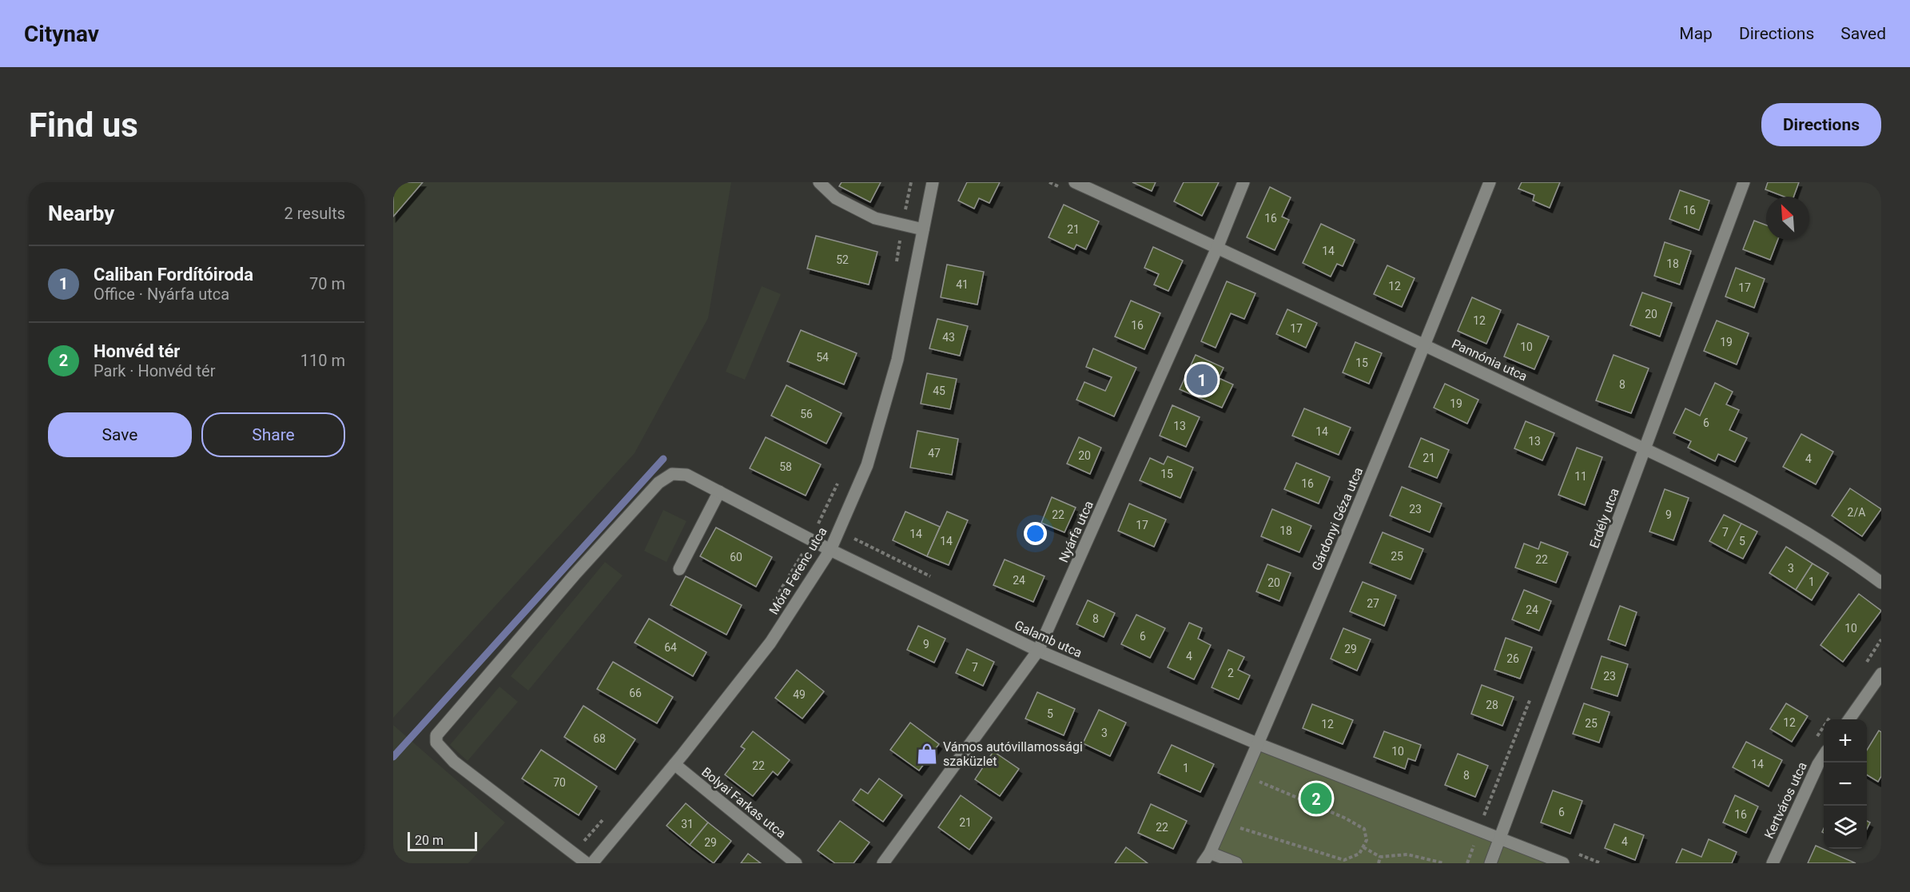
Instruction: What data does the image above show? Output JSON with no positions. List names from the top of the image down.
{
  "streets": {
    "street": [
      "Pannónia utca",
      "Erdély utca",
      "Gárdonyi Géza utca",
      "Nyárfa utca",
      "Móra Ferenc utca",
      "Galamb utca",
      "Kertváros utca",
      "Bolyai Farkas utca"
    ]
  },
  "crossings": [
    ["Pannónia utca", "Erdély utca"],
    ["Pannónia utca", "Gárdonyi Géza utca"],
    ["Pannónia utca", "Nyárfa utca"],
    ["Erdély utca", "Galamb utca"],
    ["Gárdonyi Géza utca", "Galamb utca"],
    ["Nyárfa utca", "Galamb utca"],
    ["Móra Ferenc utca", "Galamb utca"],
    ["Móra Ferenc utca", "Bolyai Farkas utca"]
  ],
  "places": {
    "shop": ["Vámos autóvillamossági szaküzlet"]
  },
  "house_numbers": [
    "16",
    "16",
    "21",
    "14",
    "52",
    "18",
    "41",
    "12",
    "17",
    "20",
    "12",
    "16",
    "17",
    "43",
    "19",
    "10",
    "54",
    "15",
    "8",
    "45",
    "19",
    "56",
    "6",
    "13",
    "14",
    "13",
    "47",
    "20",
    "21",
    "4",
    "58",
    "15",
    "11",
    "16",
    "23",
    "2/A",
    "22",
    "9",
    "17",
    "18",
    "7",
    "14",
    "14",
    "5",
    "25",
    "60",
    "22",
    "3",
    "24",
    "1",
    "20",
    "27",
    "24",
    "8",
    "10",
    "6",
    "9",
    "64",
    "29",
    "4",
    "26",
    "7",
    "2",
    "23",
    "66",
    "49",
    "28",
    "5",
    "12",
    "25",
    "12",
    "3",
    "68",
    "10",
    "14",
    "22",
    "1",
    "8",
    "70",
    "6",
    "16",
    "21",
    "31",
    "22",
    "4",
    "29"
  ],
  "scale_bar": "20 m",
  "north": "top left",
  "page": {
    "header": "Citynav",
    "nav": ["Map", "Directions", "Saved"],
    "buttons": [
      "Directions",
      ["Save", "Share"]
    ],
    "title": "Find us",
    "heading": ["Nearby", "2 results"],
    "list": [
      {
        "mark": "1",
        "name": "Caliban Fordítóiroda",
        "note": "Office · Nyárfa utca",
        "value": "70 m"
      },
      {
        "mark": "2",
        "name": "Honvéd tér",
        "note": "Park · Honvéd tér",
        "value": "110 m"
      }
    ],
    "pins": ["1", "2"],
    "map_buttons": ["+", "−"],
    "scale": "20 m"
  }
}
